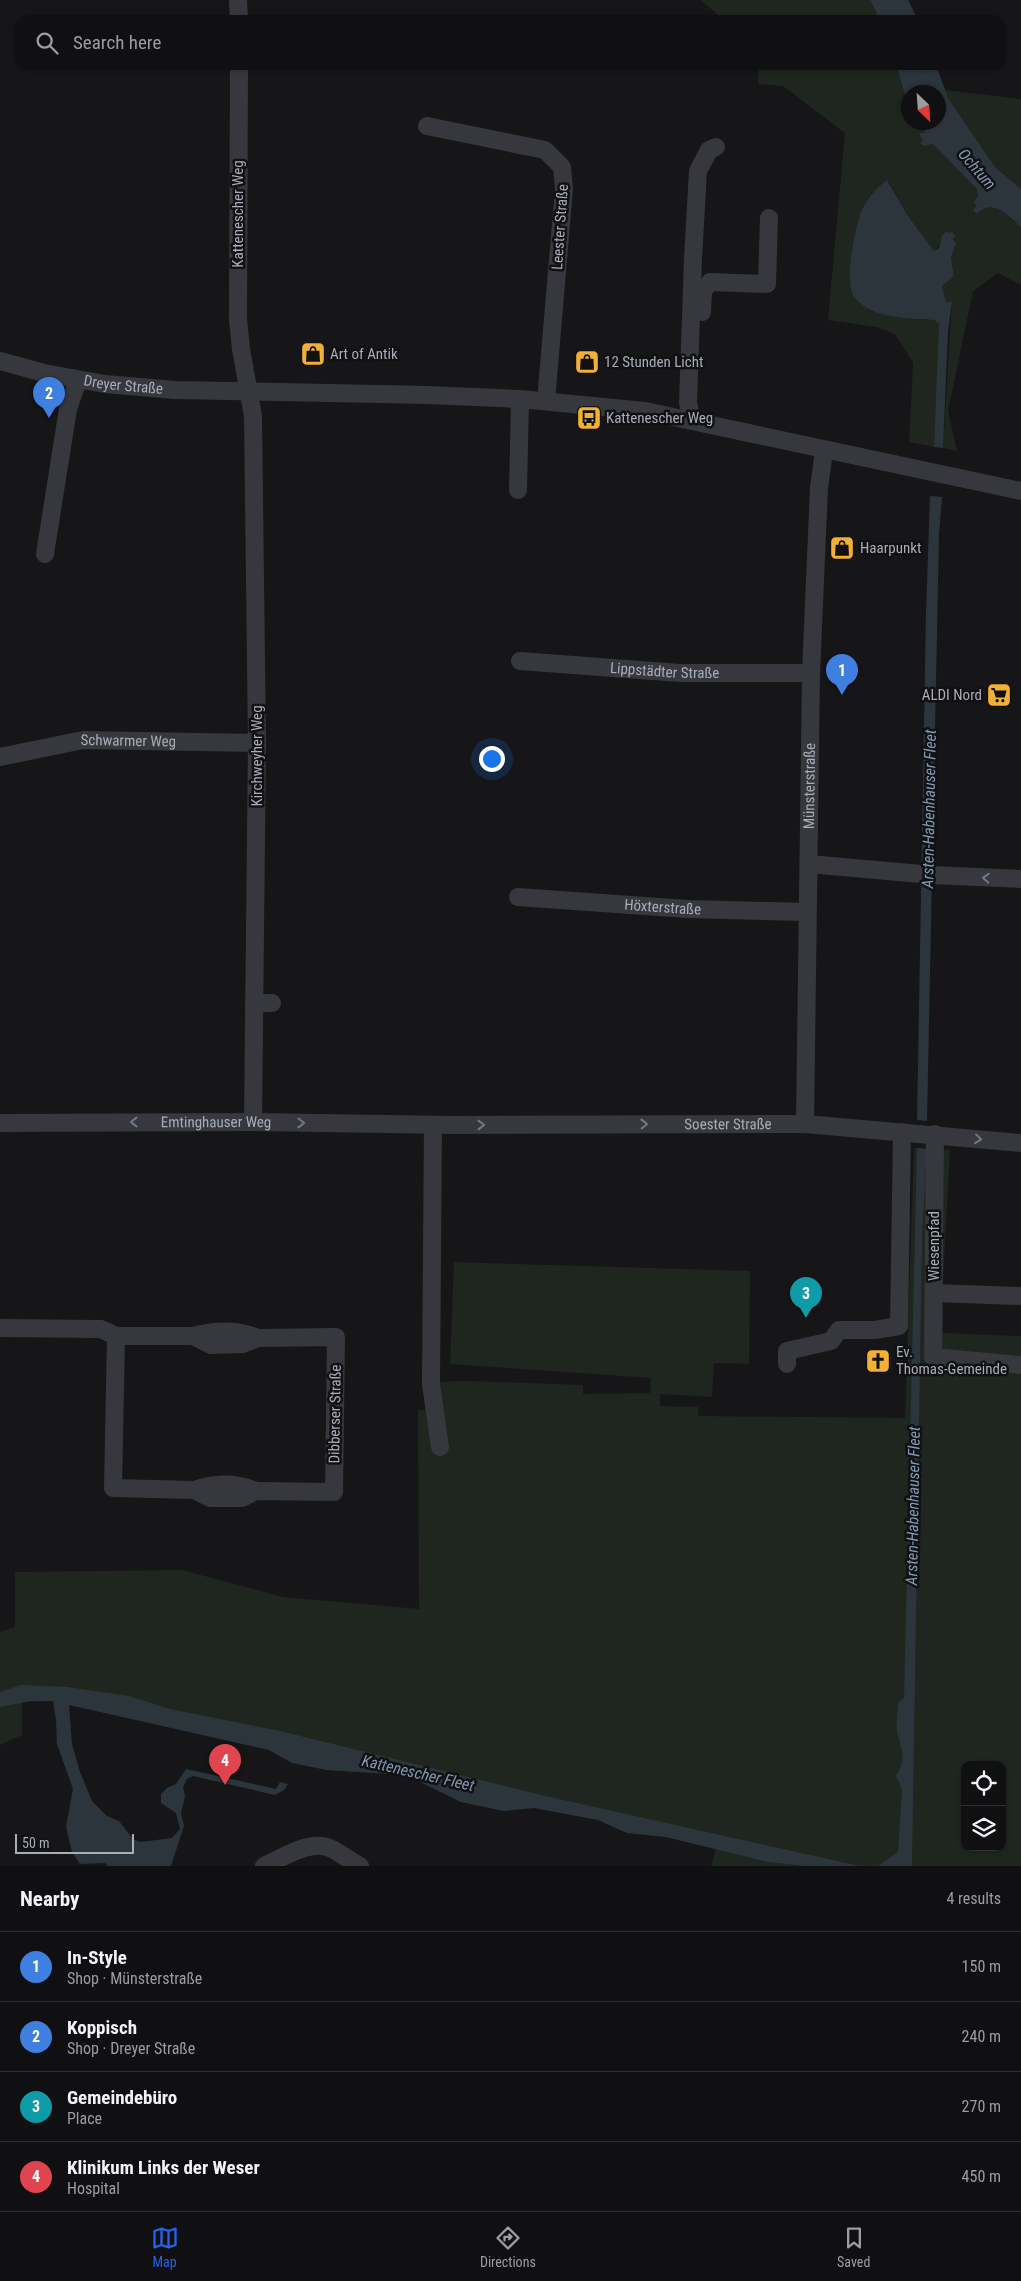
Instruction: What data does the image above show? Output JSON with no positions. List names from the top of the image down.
{
  "streets": {
    "street": [
      "Kattenescher Weg",
      "Leester Straße",
      "Dreyer Straße",
      "Lippstädter Straße",
      "Schwarmer Weg",
      "Kirchweyher Weg",
      "Münsterstraße",
      "Höxterstraße",
      "Emtinghauser Weg",
      "Soester Straße",
      "Wiesenpfad",
      "Dibberser Straße"
    ]
  },
  "crossings": [
    ["Kattenescher Weg", "Dreyer Straße"],
    ["Kattenescher Weg", "Kirchweyher Weg"],
    ["Dreyer Straße", "Kirchweyher Weg"],
    ["Lippstädter Straße", "Münsterstraße"],
    ["Schwarmer Weg", "Kirchweyher Weg"],
    ["Kirchweyher Weg", "Emtinghauser Weg"],
    ["Münsterstraße", "Höxterstraße"],
    ["Münsterstraße", "Soester Straße"],
    ["Emtinghauser Weg", "Soester Straße"],
    ["Soester Straße", "Wiesenpfad"]
  ],
  "one_way": ["Soester Straße"],
  "water": ["Ochtum", "Arsten-Habenhauser Fleet", "Kattenescher Fleet"],
  "places": {
    "shop": ["Art of Antik", "12 Stunden Licht", "Haarpunkt"],
    "bus stop": ["Kattenescher Weg"],
    "supermarket": ["ALDI Nord"],
    "church": ["Ev. Thomas-Gemeinde"]
  },
  "scale_bar": "50 m",
  "north": "bottom right",
  "page": {
    "search": "Search here",
    "pins": [
      "2",
      "1",
      "3",
      "4"
    ],
    "scale": "50 m",
    "heading": ["Nearby", "4 results"],
    "list": [
      {
        "mark": "1",
        "name": "In-Style",
        "note": "Shop · Münsterstraße",
        "value": "150 m"
      },
      {
        "mark": "2",
        "name": "Koppisch",
        "note": "Shop · Dreyer Straße",
        "value": "240 m"
      },
      {
        "mark": "3",
        "name": "Gemeindebüro",
        "note": "Place",
        "value": "270 m"
      },
      {
        "mark": "4",
        "name": "Klinikum Links der Weser",
        "note": "Hospital",
        "value": "450 m"
      }
    ],
    "nav": ["Map", "Directions", "Saved"]
  }
}
